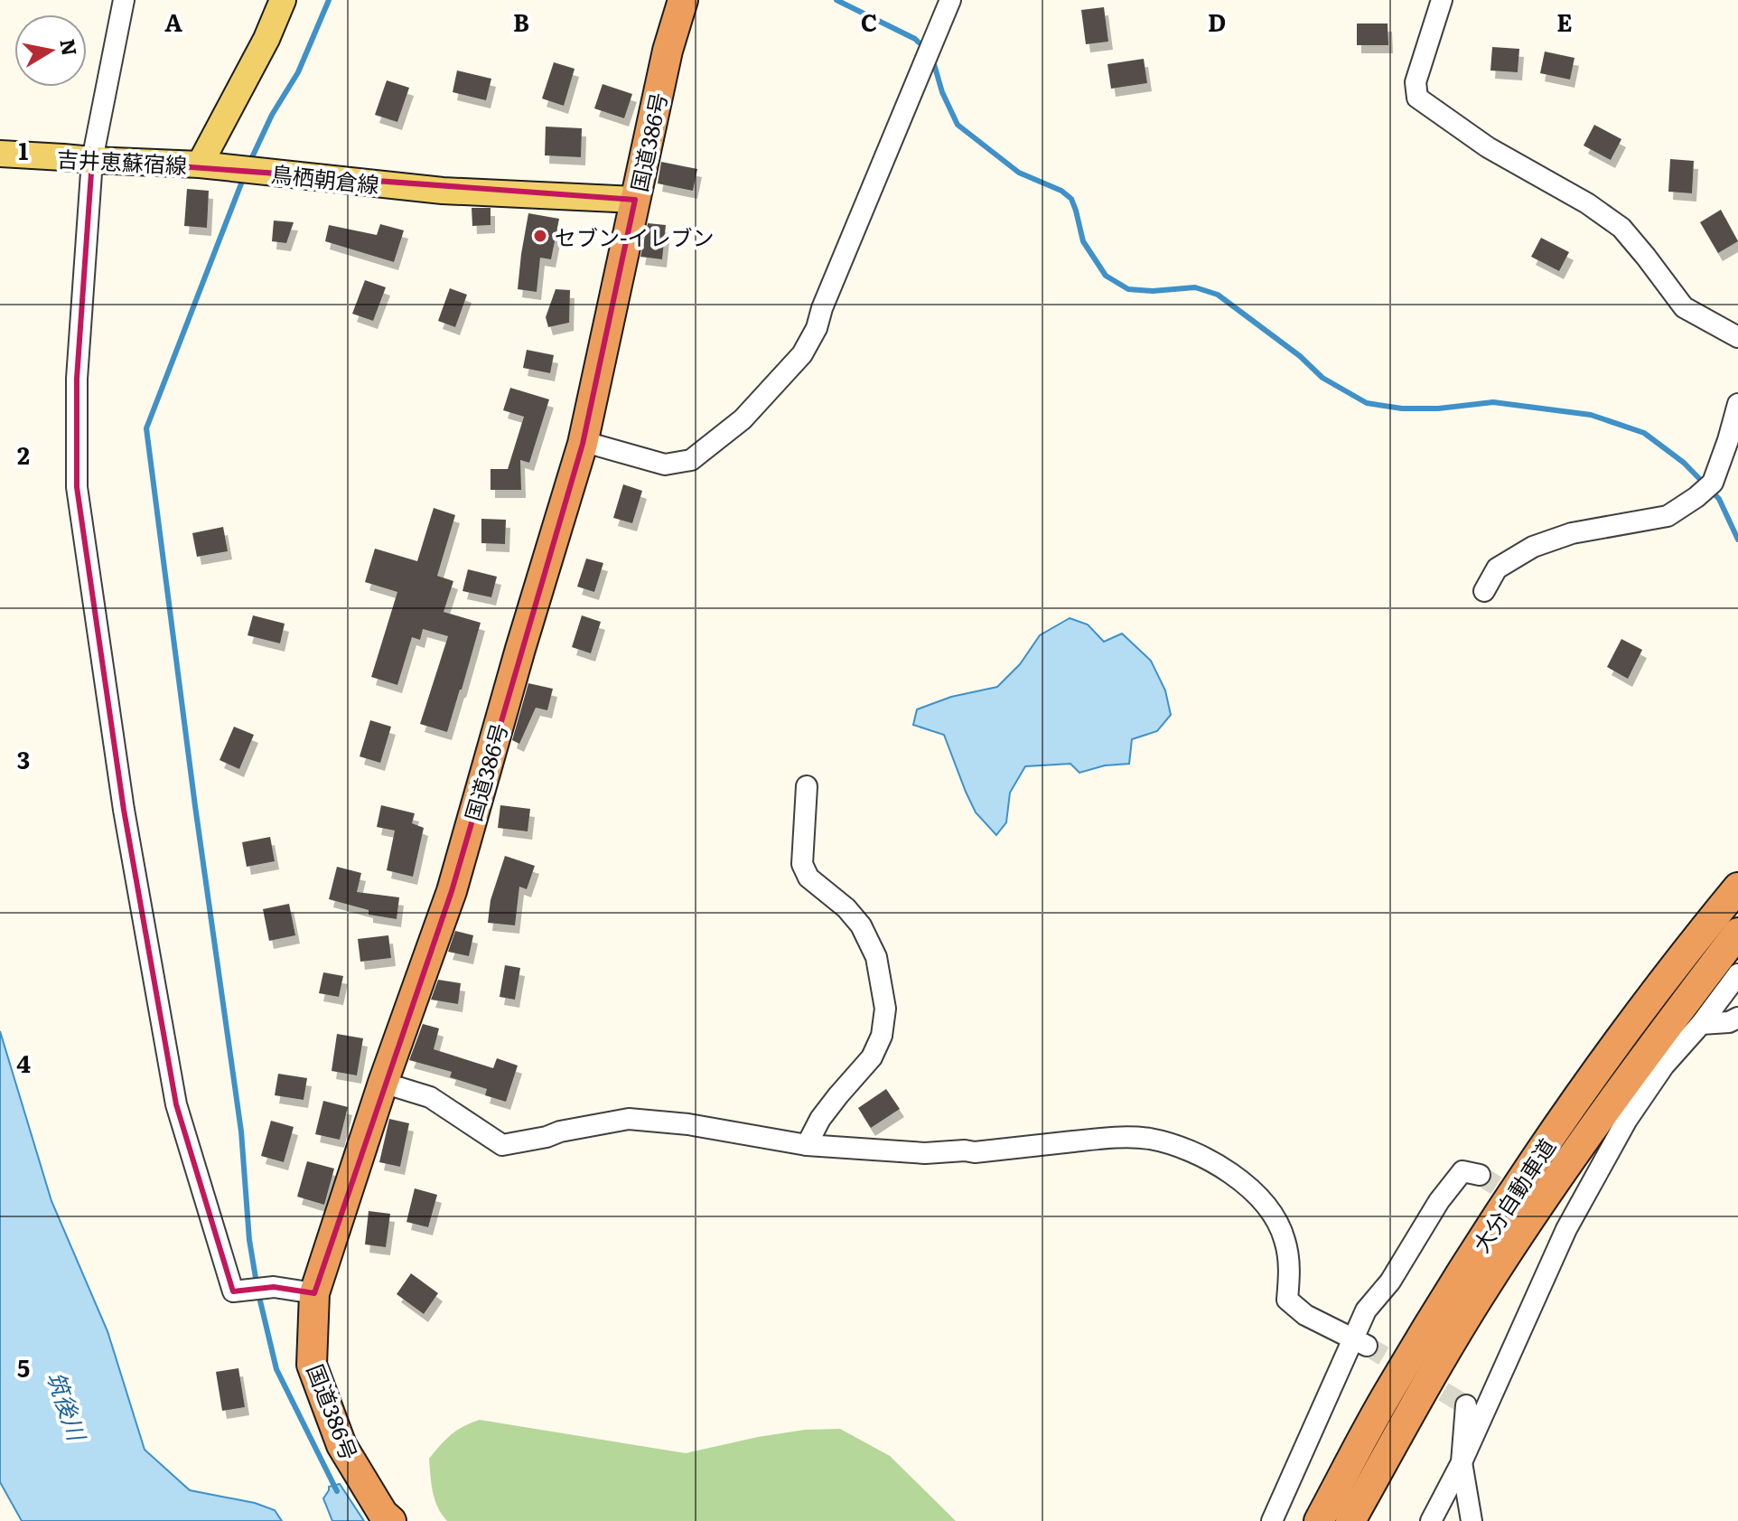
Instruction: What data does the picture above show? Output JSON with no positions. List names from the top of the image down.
{
  "streets": {
    "highway": ["国道386号", "大分自動車道"],
    "main road": ["吉井恵蘇宿線", "鳥栖朝倉線"]
  },
  "crossings": [
    ["国道386号", "鳥栖朝倉線"],
    ["吉井恵蘇宿線", "鳥栖朝倉線"]
  ],
  "water": ["筑後川"],
  "places": ["セブン-イレブン"],
  "north": "right",
  "grid": {
    "columns": [
      "A",
      "B",
      "C",
      "D",
      "E"
    ],
    "rows": [
      "1",
      "2",
      "3",
      "4",
      "5"
    ]
  }
}
